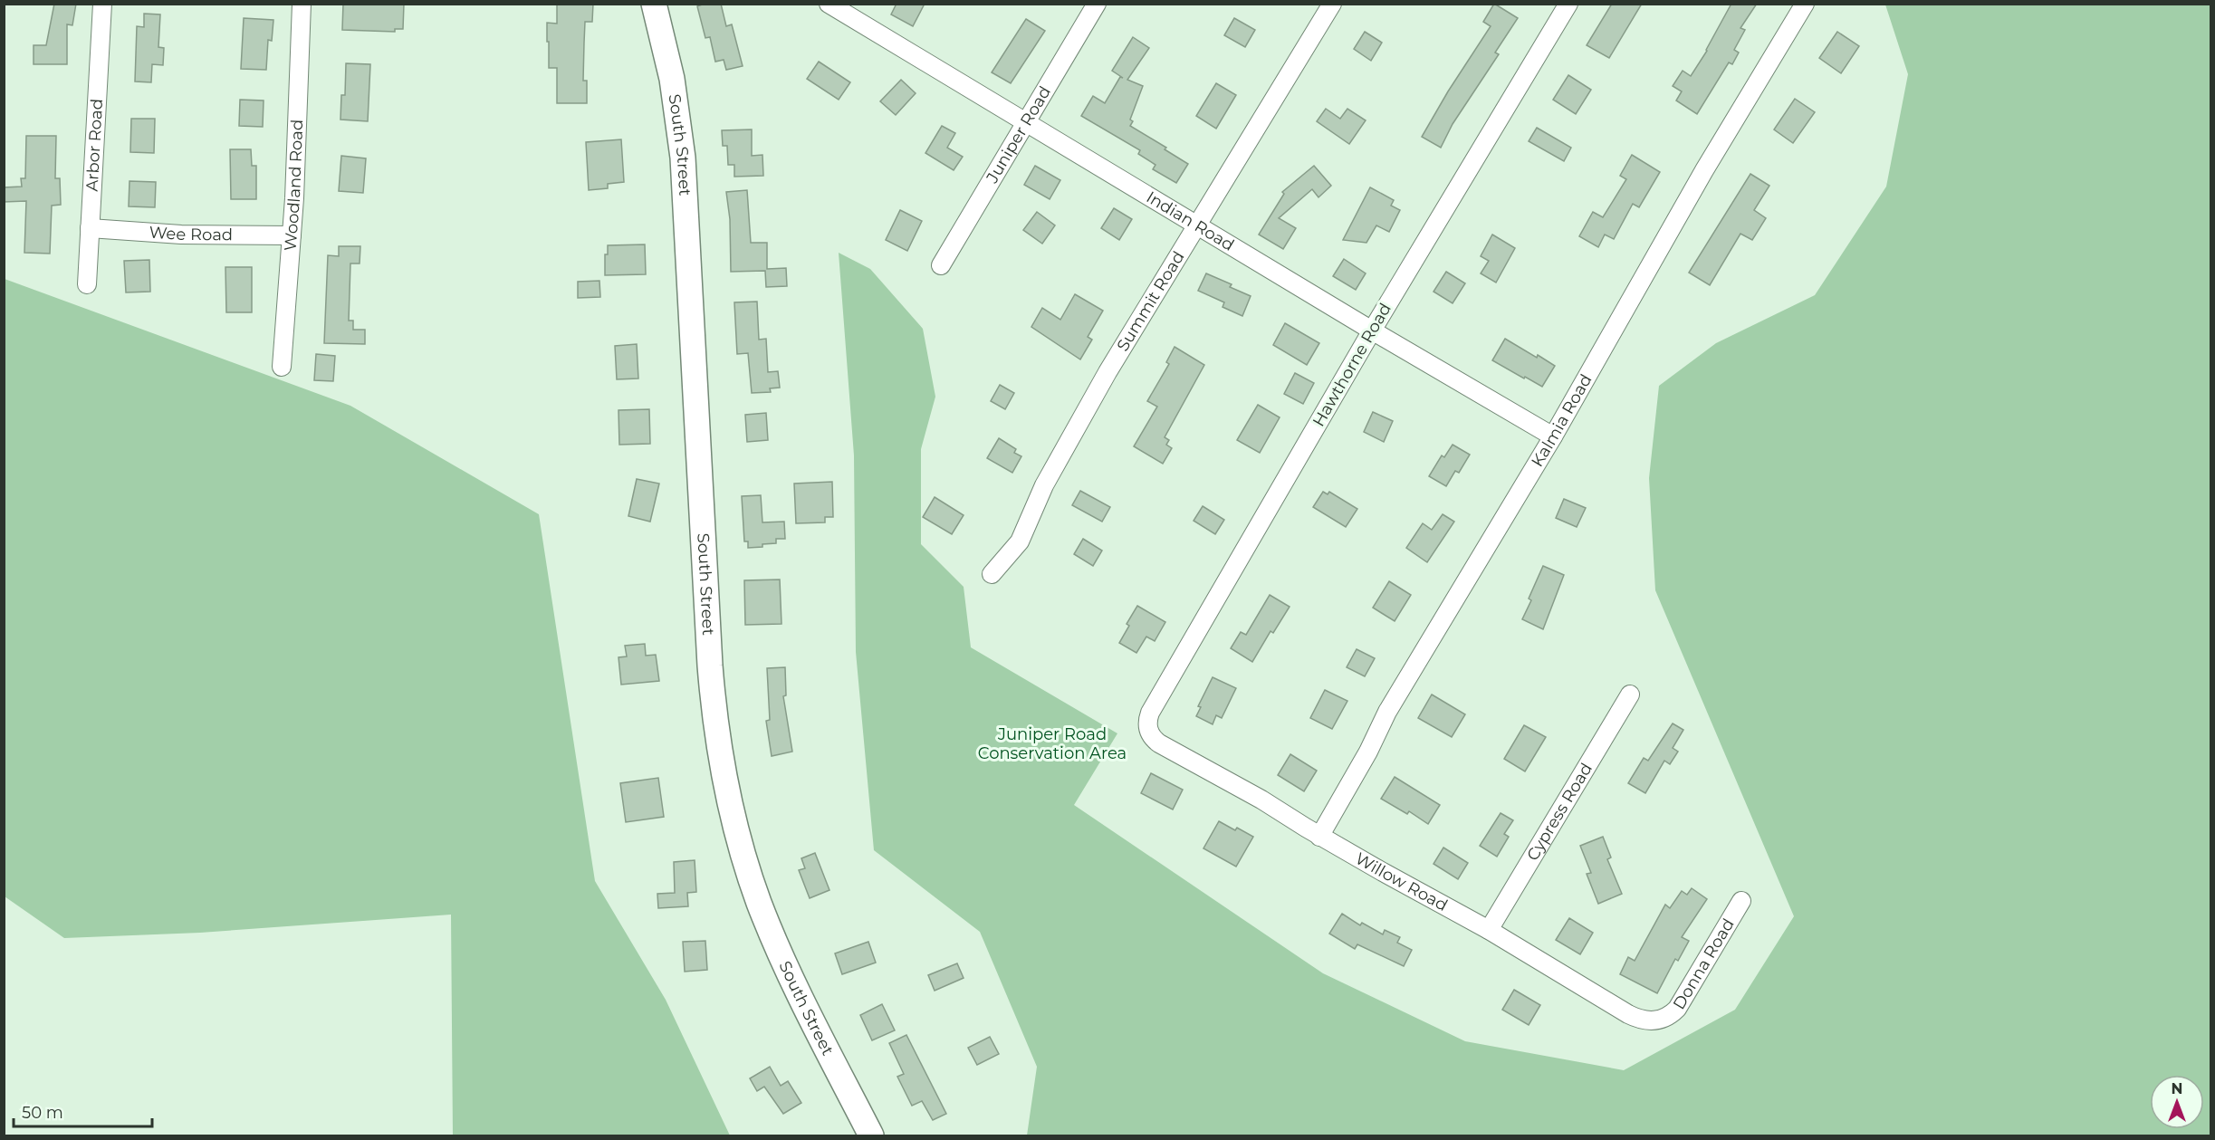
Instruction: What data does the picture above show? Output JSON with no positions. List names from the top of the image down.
{
  "streets": {
    "main road": ["South Street"],
    "street": [
      "Juniper Road",
      "Arbor Road",
      "Woodland Road",
      "Indian Road",
      "Wee Road",
      "Summit Road",
      "Hawthorne Road",
      "Kalmia Road",
      "Cypress Road",
      "Willow Road",
      "Donna Road"
    ]
  },
  "crossings": [
    ["Juniper Road", "Indian Road"],
    ["Arbor Road", "Wee Road"],
    ["Woodland Road", "Wee Road"],
    ["Indian Road", "Summit Road"],
    ["Indian Road", "Hawthorne Road"],
    ["Indian Road", "Kalmia Road"],
    ["Hawthorne Road", "Willow Road"],
    ["Kalmia Road", "Willow Road"],
    ["Cypress Road", "Willow Road"],
    ["Willow Road", "Donna Road"]
  ],
  "parks": ["Juniper Road Conservation Area"],
  "scale_bar": "50 m",
  "north": "top"
}
